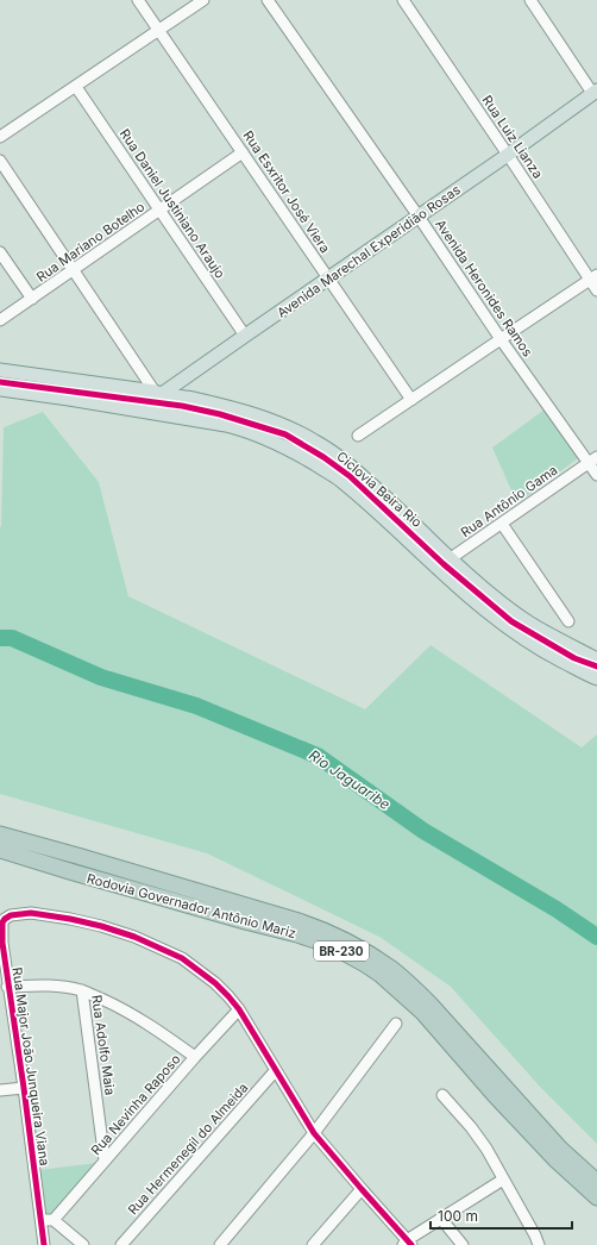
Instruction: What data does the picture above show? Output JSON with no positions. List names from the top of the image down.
{
  "streets": {
    "highway": ["Rodovia Governador Antônio Mariz", "BR-230"],
    "main road": ["Avenida Marechal Experidião Rosas"],
    "street": [
      "Rua Luiz Lianza",
      "Rua Esxritor José Viera",
      "Rua Daniel Justiniano Araujo",
      "Rua Mariano Botelho",
      "Avenida Heronides Ramos",
      "Rua Antônio Gama",
      "Rua Adolfo Maia",
      "Rua Major João Junqueira Viana",
      "Rua Nevinha Raposo",
      "Rua Hermenegil do Almeida"
    ],
    "cycle path": ["Ciclovia Beira Rio"]
  },
  "crossings": [
    ["Rua Luiz Lianza", "Avenida Marechal Experidião Rosas"],
    ["Rua Esxritor José Viera", "Rua Mariano Botelho"],
    ["Rua Esxritor José Viera", "Avenida Marechal Experidião Rosas"],
    ["Rua Daniel Justiniano Araujo", "Rua Mariano Botelho"],
    ["Rua Daniel Justiniano Araujo", "Avenida Marechal Experidião Rosas"],
    ["Avenida Marechal Experidião Rosas", "Avenida Heronides Ramos"],
    ["Avenida Heronides Ramos", "Rua Antônio Gama"],
    ["Rua Adolfo Maia", "Rua Nevinha Raposo"],
    ["Rua Major João Junqueira Viana", "Rua Nevinha Raposo"]
  ],
  "water": ["Rio Jaguaribe"],
  "scale_bar": "100 m"
}
